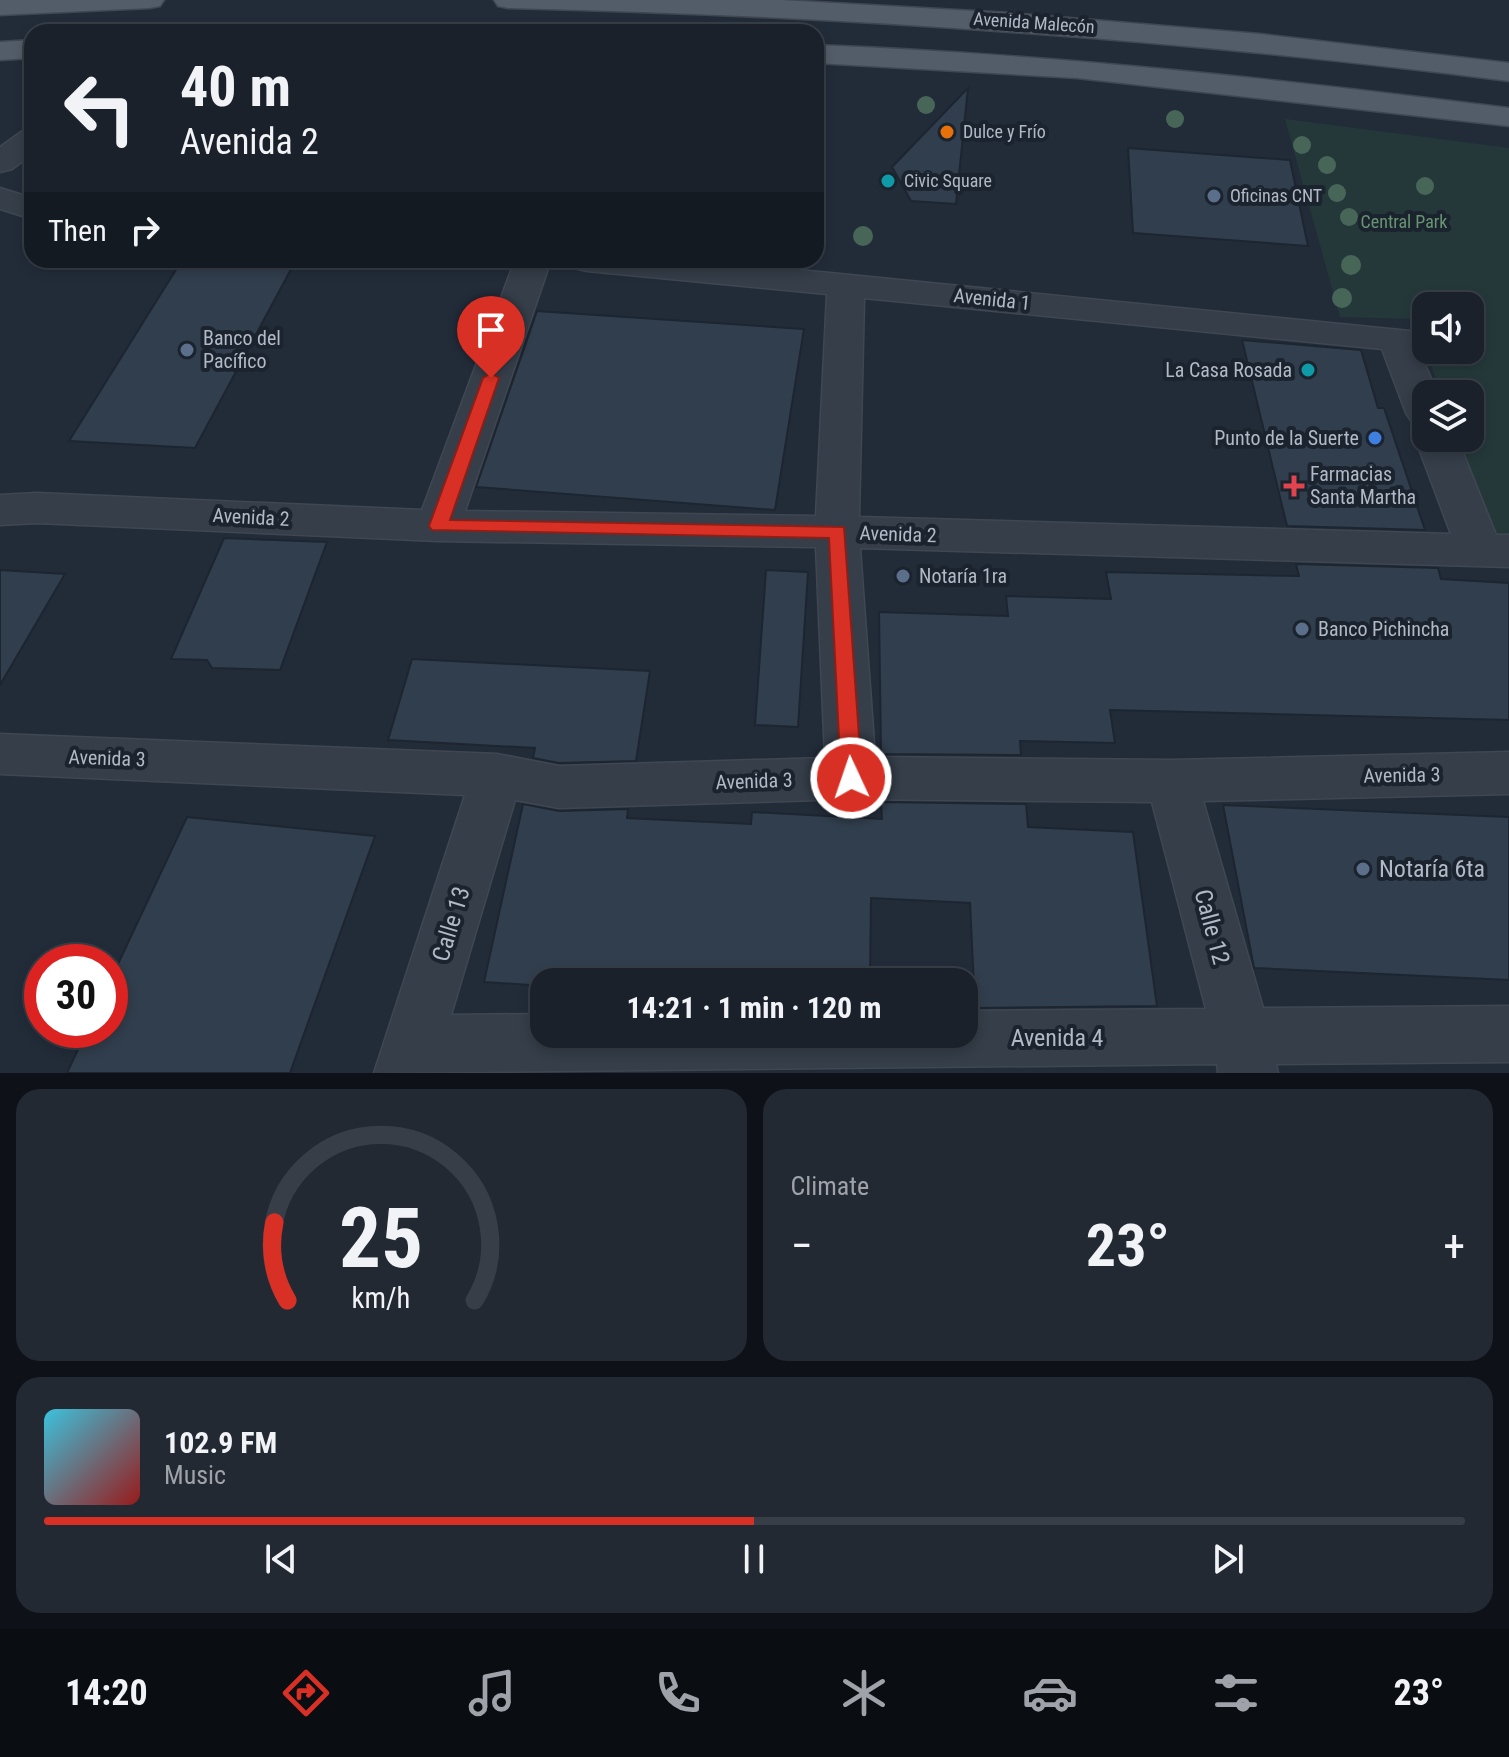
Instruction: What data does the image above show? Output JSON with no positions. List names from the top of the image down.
{
  "streets": {
    "main road": ["Avenida Malecón"],
    "street": [
      "Avenida 1",
      "Avenida 2",
      "Avenida 3",
      "Calle 13",
      "Calle 12",
      "Avenida 4"
    ]
  },
  "crossings": [
    ["Avenida 3", "Calle 13"],
    ["Avenida 3", "Calle 12"],
    ["Calle 13", "Avenida 4"],
    ["Calle 12", "Avenida 4"]
  ],
  "parks": ["Central Park"],
  "places": {
    "other": [
      "Dulce y Frío",
      "Civic Square",
      "Oficinas CNT",
      "Banco del Pacífico",
      "La Casa Rosada",
      "Punto de la Suerte",
      "Notaría 1ra",
      "Banco Pichincha",
      "Notaría 6ta"
    ],
    "health": ["Farmacias Santa Martha"]
  },
  "page": {
    "turn": ["40 m", "Avenida 2"],
    "then": "Then",
    "limit": "30",
    "trip": "14:21 · 1 min · 120 m",
    "tile": "Climate",
    "heat": ["−", "23°", "+"],
    "song": ["102.9 FM", "Music"],
    "tabs": ["14:20", "23°"],
    "gauge": ["25", "km/h"]
  }
}
